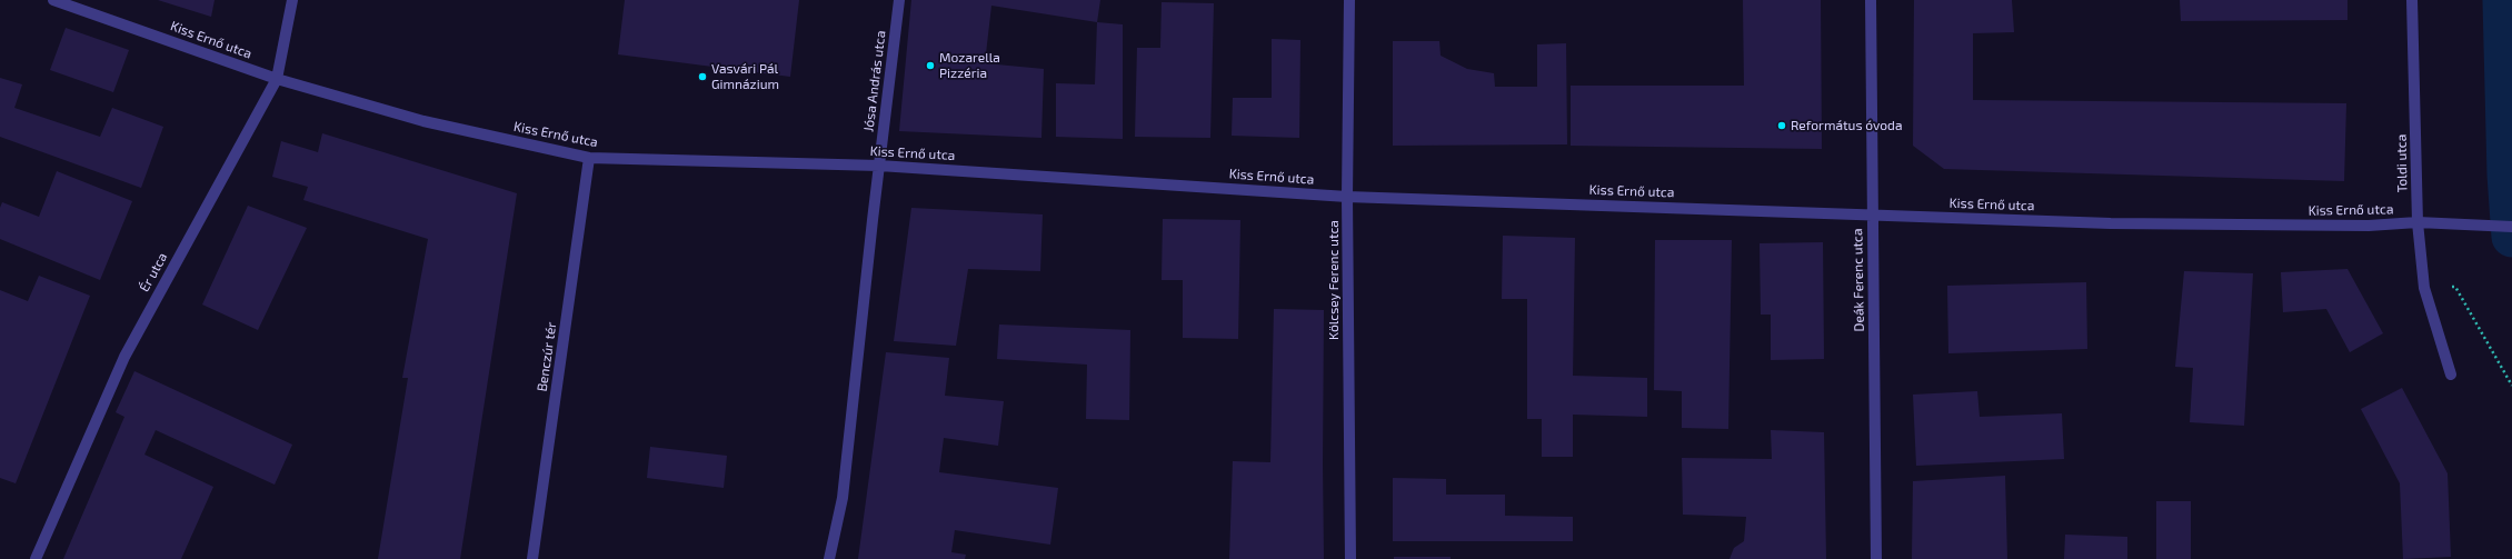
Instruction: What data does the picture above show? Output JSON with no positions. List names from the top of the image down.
{
  "streets": {
    "street": [
      "Kiss Ernő utca",
      "Jósa András utca",
      "Toldi utca",
      "Ér utca",
      "Kölcsey Ferenc utca",
      "Deák Ferenc utca",
      "Benczúr tér"
    ]
  },
  "crossings": [
    ["Kiss Ernő utca", "Jósa András utca"],
    ["Kiss Ernő utca", "Toldi utca"],
    ["Kiss Ernő utca", "Ér utca"],
    ["Kiss Ernő utca", "Kölcsey Ferenc utca"],
    ["Kiss Ernő utca", "Deák Ferenc utca"],
    ["Kiss Ernő utca", "Benczúr tér"]
  ],
  "places": ["Mozarella Pizzéria", "Vasvári Pál Gimnázium", "Református óvoda"]
}
